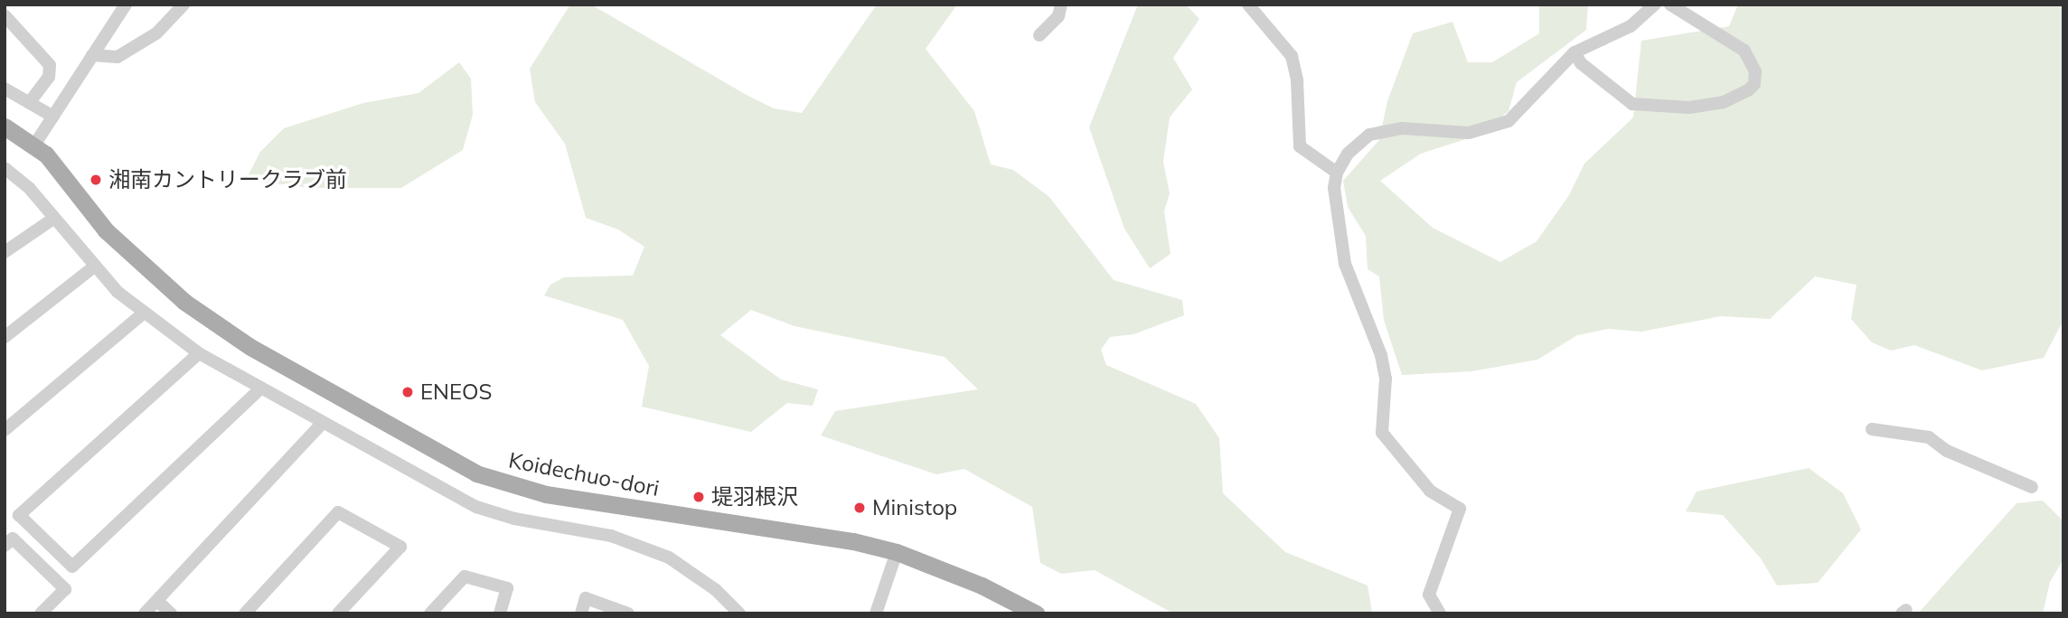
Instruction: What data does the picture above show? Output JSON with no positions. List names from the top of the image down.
{
  "streets": {
    "main road": ["Koidechuo-dori"]
  },
  "places": [
    "湘南カントリークラブ前",
    "ENEOS",
    "堤羽根沢",
    "Ministop"
  ]
}
